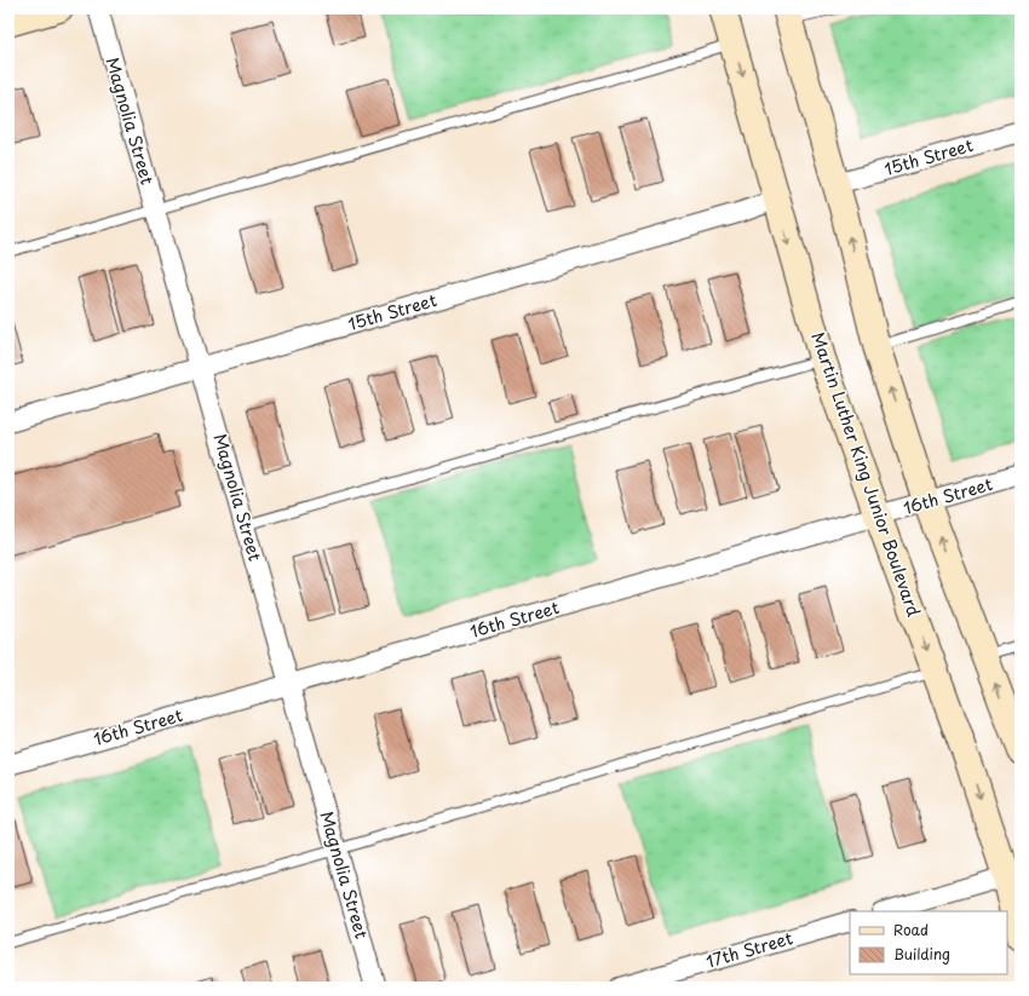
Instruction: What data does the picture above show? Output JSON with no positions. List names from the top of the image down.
{
  "streets": {
    "main road": ["Martin Luther King Junior Boulevard"],
    "street": [
      "Magnolia Street",
      "15th Street",
      "16th Street",
      "17th Street"
    ]
  },
  "crossings": [
    ["Magnolia Street", "15th Street"],
    ["Magnolia Street", "16th Street"],
    ["15th Street", "Martin Luther King Junior Boulevard"],
    ["Martin Luther King Junior Boulevard", "16th Street"]
  ],
  "legend": ["Road", "Building"]
}
